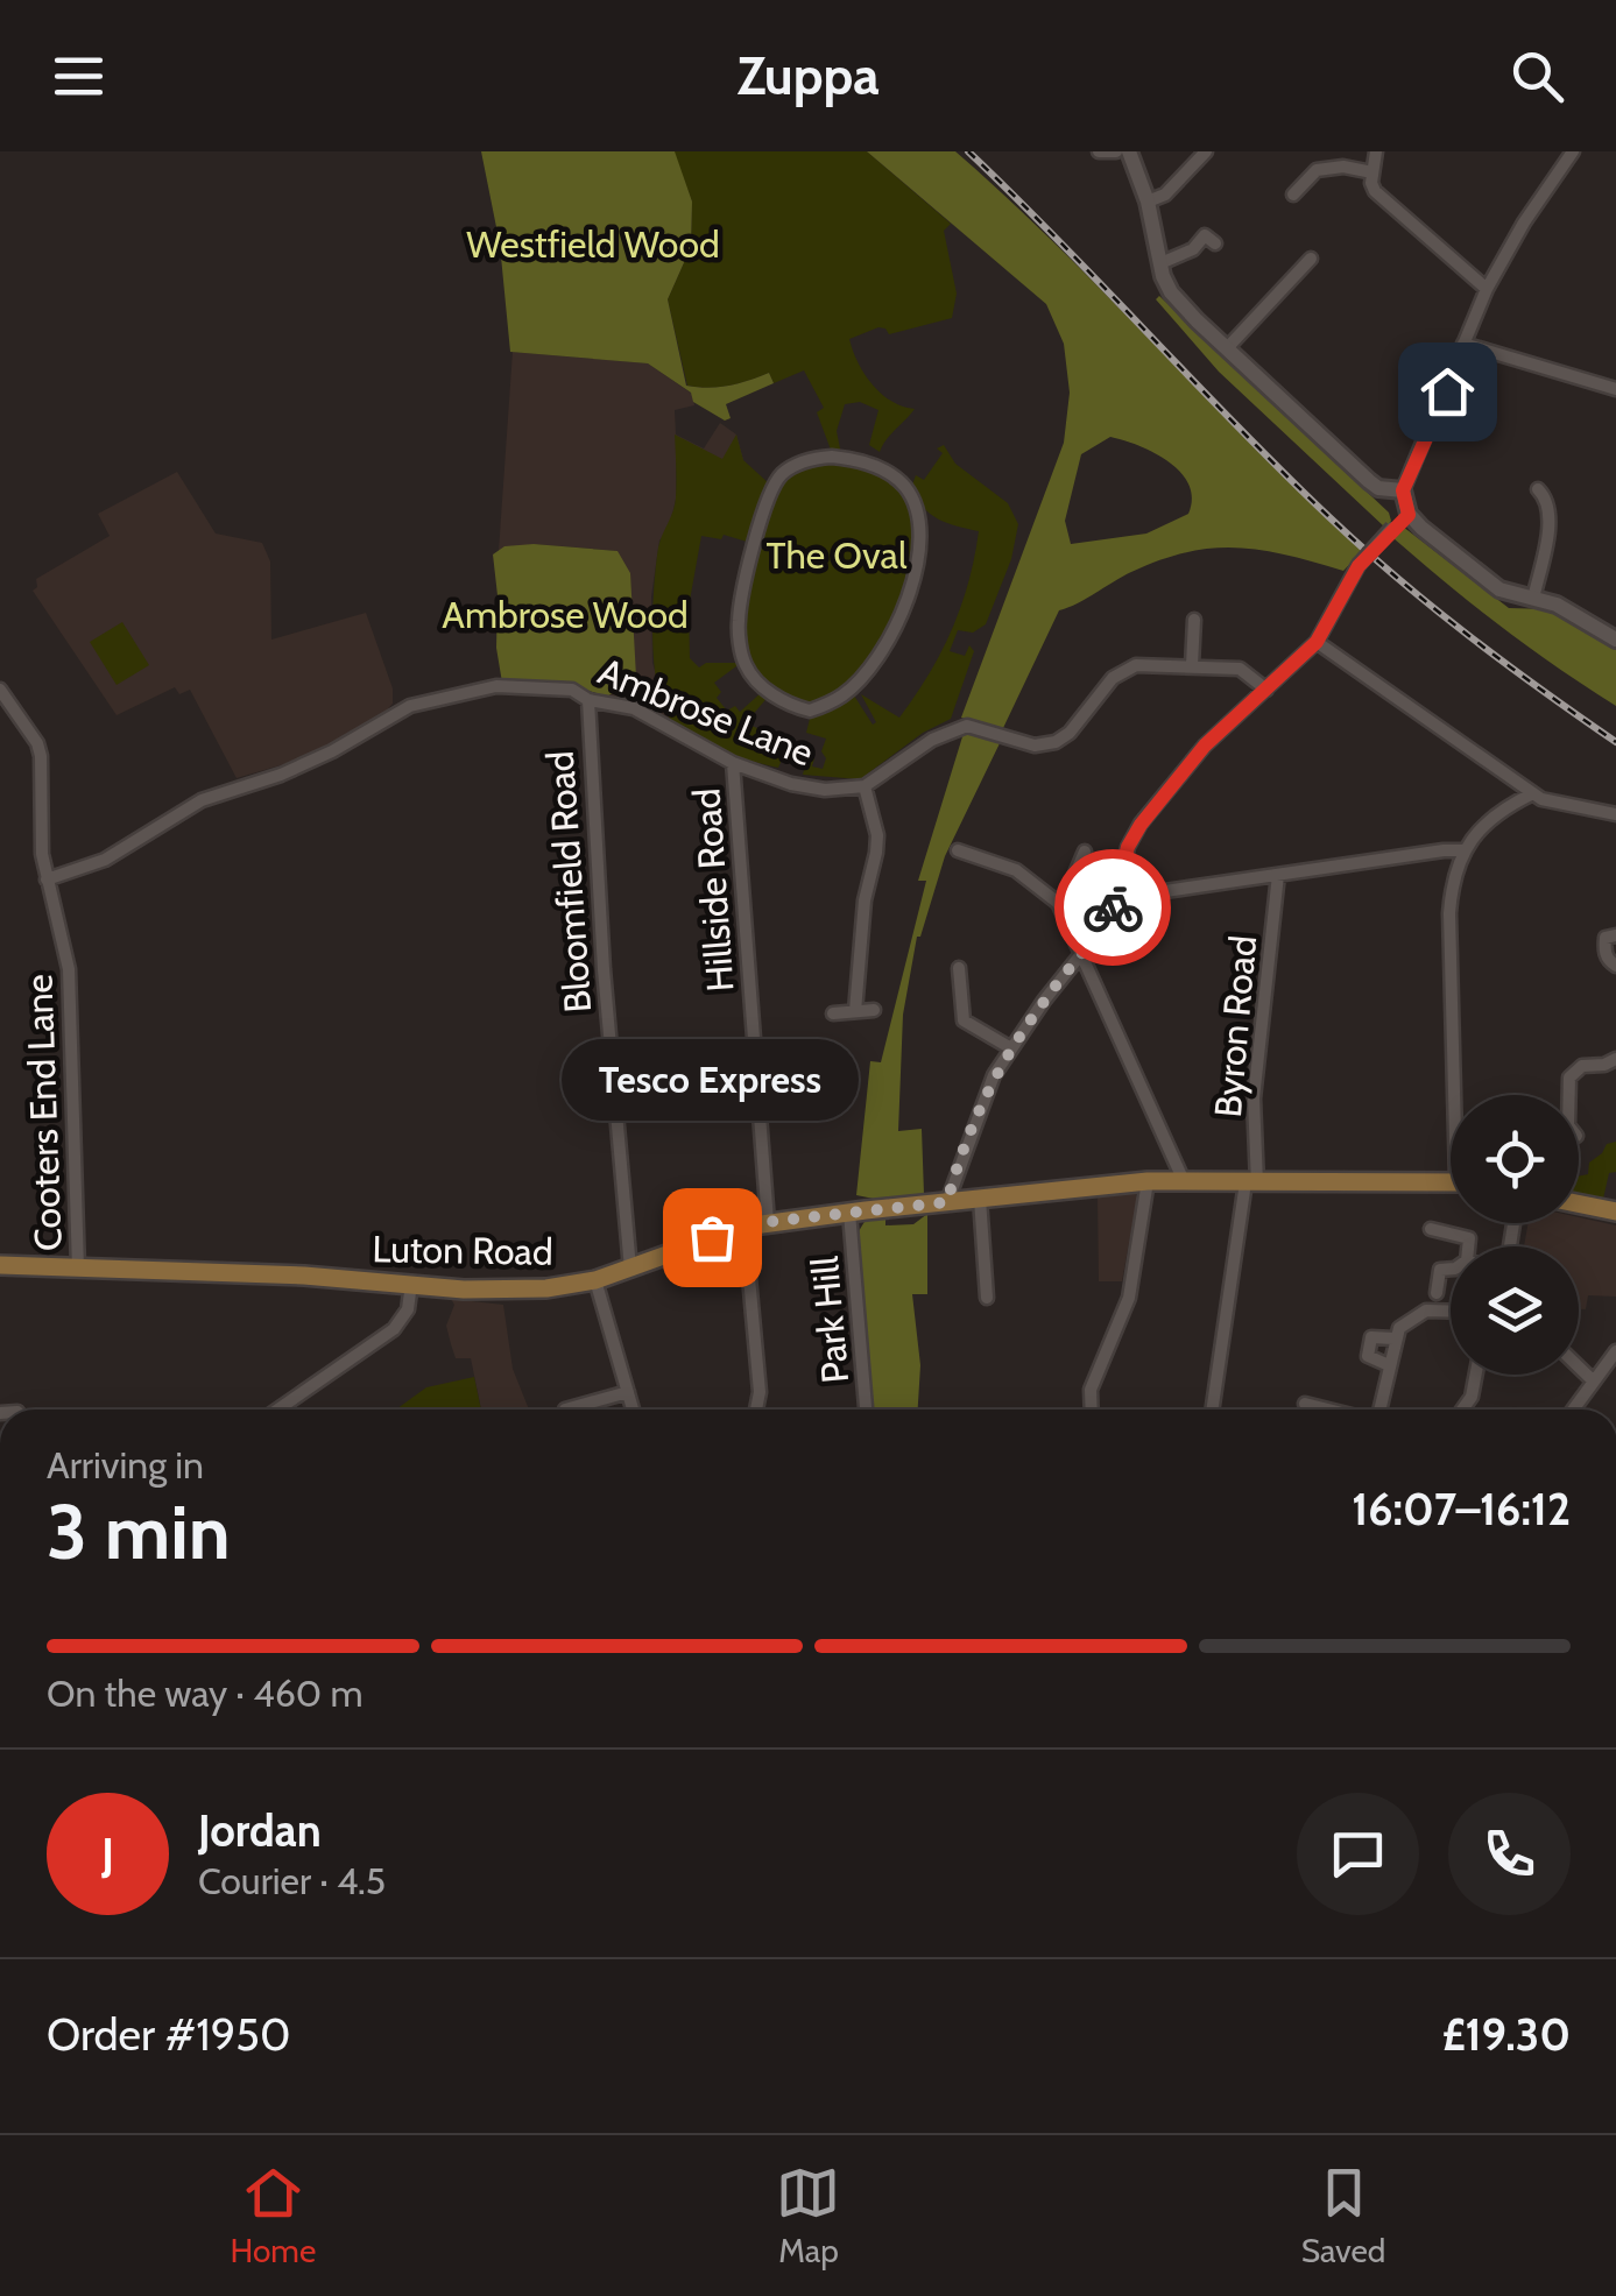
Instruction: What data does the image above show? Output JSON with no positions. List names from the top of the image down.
{
  "streets": {
    "main road": ["Luton Road"],
    "street": [
      "Ambrose Lane",
      "Bloomfield Road",
      "Hillside Road",
      "Byron Road",
      "Cooters End Lane",
      "Park Hill"
    ]
  },
  "crossings": [
    ["Ambrose Lane", "Bloomfield Road"],
    ["Ambrose Lane", "Hillside Road"],
    ["Ambrose Lane", "Cooters End Lane"],
    ["Bloomfield Road", "Luton Road"],
    ["Hillside Road", "Luton Road"],
    ["Byron Road", "Luton Road"],
    ["Cooters End Lane", "Luton Road"],
    ["Luton Road", "Park Hill"]
  ],
  "parks": ["Westfield Wood", "The Oval", "Ambrose Wood"],
  "places": ["Tesco Express"],
  "page": {
    "header": "Zuppa",
    "bubble": "Tesco Express",
    "heading": ["3 min", "Arriving in", "16:07–16:12"],
    "panel": [
      "Jordan",
      "Courier · 4.5",
      "Order #1950",
      "£19.30"
    ],
    "bar": "On the way · 460 m",
    "round": "J",
    "tabs": ["Home", "Map", "Saved"]
  }
}
